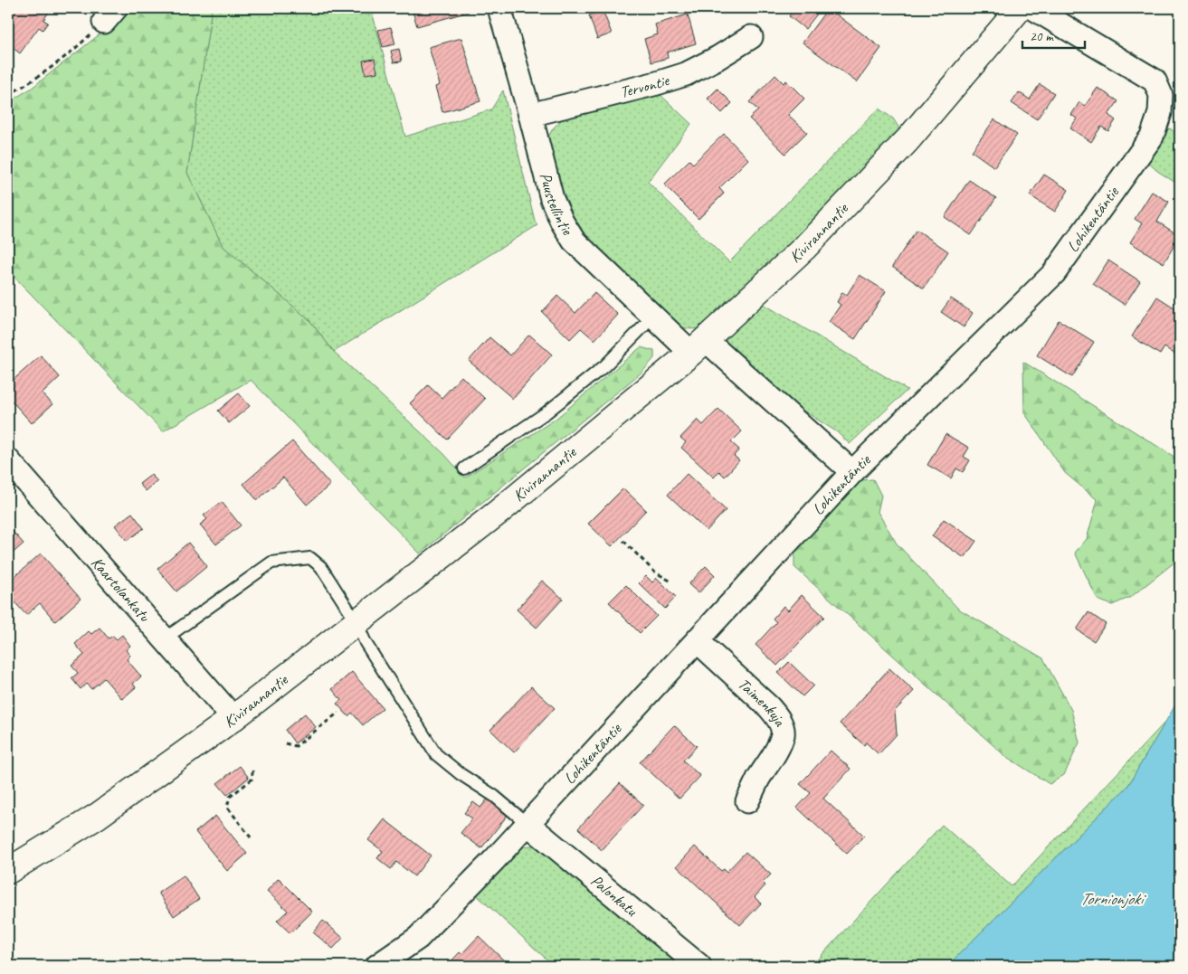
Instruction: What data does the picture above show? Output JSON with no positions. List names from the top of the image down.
{
  "streets": {
    "street": [
      "Tervontie",
      "Puustellintie",
      "Lohikentäntie",
      "Kivirannantie",
      "Kaartolankatu",
      "Taimenkuja",
      "Palonkatu"
    ]
  },
  "crossings": [
    ["Tervontie", "Puustellintie"],
    ["Puustellintie", "Lohikentäntie"],
    ["Puustellintie", "Kivirannantie"],
    ["Lohikentäntie", "Taimenkuja"],
    ["Lohikentäntie", "Palonkatu"],
    ["Kivirannantie", "Kaartolankatu"]
  ],
  "water": ["Tornionjoki"],
  "scale_bar": "20 m"
}
